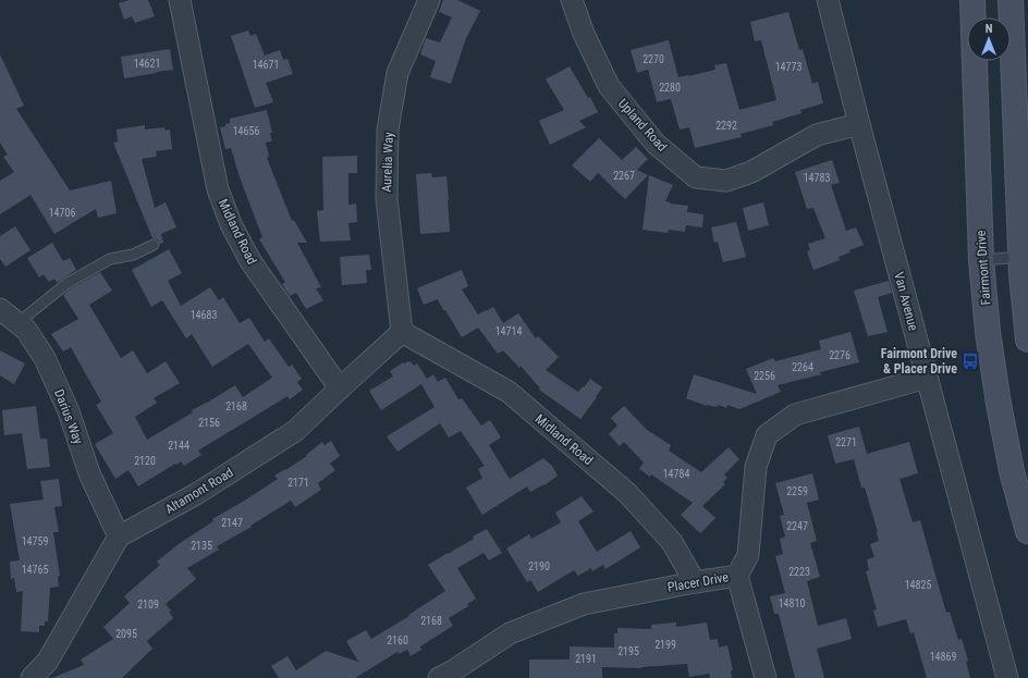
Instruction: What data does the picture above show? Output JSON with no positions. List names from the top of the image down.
{
  "streets": {
    "main road": ["Fairmont Drive"],
    "street": [
      "Upland Road",
      "Aurelia Way",
      "Midland Road",
      "Van Avenue",
      "Darius Way",
      "Altamont Road",
      "Placer Drive"
    ]
  },
  "crossings": [
    ["Upland Road", "Van Avenue"],
    ["Aurelia Way", "Midland Road"],
    ["Aurelia Way", "Altamont Road"],
    ["Midland Road", "Altamont Road"],
    ["Midland Road", "Placer Drive"],
    ["Van Avenue", "Placer Drive"],
    ["Darius Way", "Altamont Road"]
  ],
  "places": {
    "bus stop": ["Fairmont Drive & Placer Drive"]
  },
  "house_numbers": [
    "2270",
    "14621",
    "14671",
    "14773",
    "2280",
    "2292",
    "14656",
    "2267",
    "14783",
    "14706",
    "14683",
    "14714",
    "2276",
    "2264",
    "2256",
    "2168",
    "2156",
    "2271",
    "2144",
    "2120",
    "14784",
    "2171",
    "2259",
    "2147",
    "2247",
    "14759",
    "2135",
    "2190",
    "14765",
    "2223",
    "14825",
    "14810",
    "2109",
    "2168",
    "2095",
    "2160",
    "2199",
    "2195",
    "14869",
    "2191"
  ],
  "north": "top"
}
